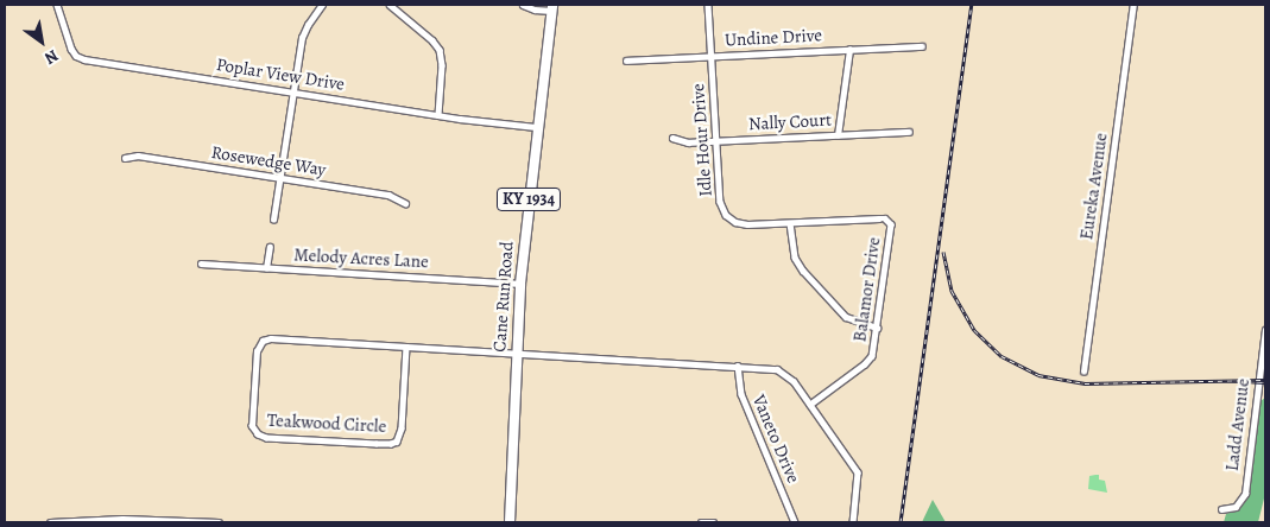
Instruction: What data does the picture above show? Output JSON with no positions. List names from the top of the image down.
{
  "streets": {
    "highway": ["KY 1934", "Cane Run Road"],
    "street": [
      "Undine Drive",
      "Poplar View Drive",
      "Nally Court",
      "Idle Hour Drive",
      "Rosewedge Way",
      "Eureka Avenue",
      "Melody Acres Lane",
      "Balamor Drive",
      "Teakwood Circle",
      "Ladd Avenue",
      "Vaneto Drive"
    ]
  },
  "crossings": [
    ["Undine Drive", "Idle Hour Drive"],
    ["Poplar View Drive", "Cane Run Road"],
    ["Nally Court", "Idle Hour Drive"],
    ["Idle Hour Drive", "Balamor Drive"],
    ["Melody Acres Lane", "Cane Run Road"],
    ["Balamor Drive", "Teakwood Circle"],
    ["Cane Run Road", "Teakwood Circle"],
    ["Teakwood Circle", "Vaneto Drive"]
  ],
  "north": "bottom right"
}
